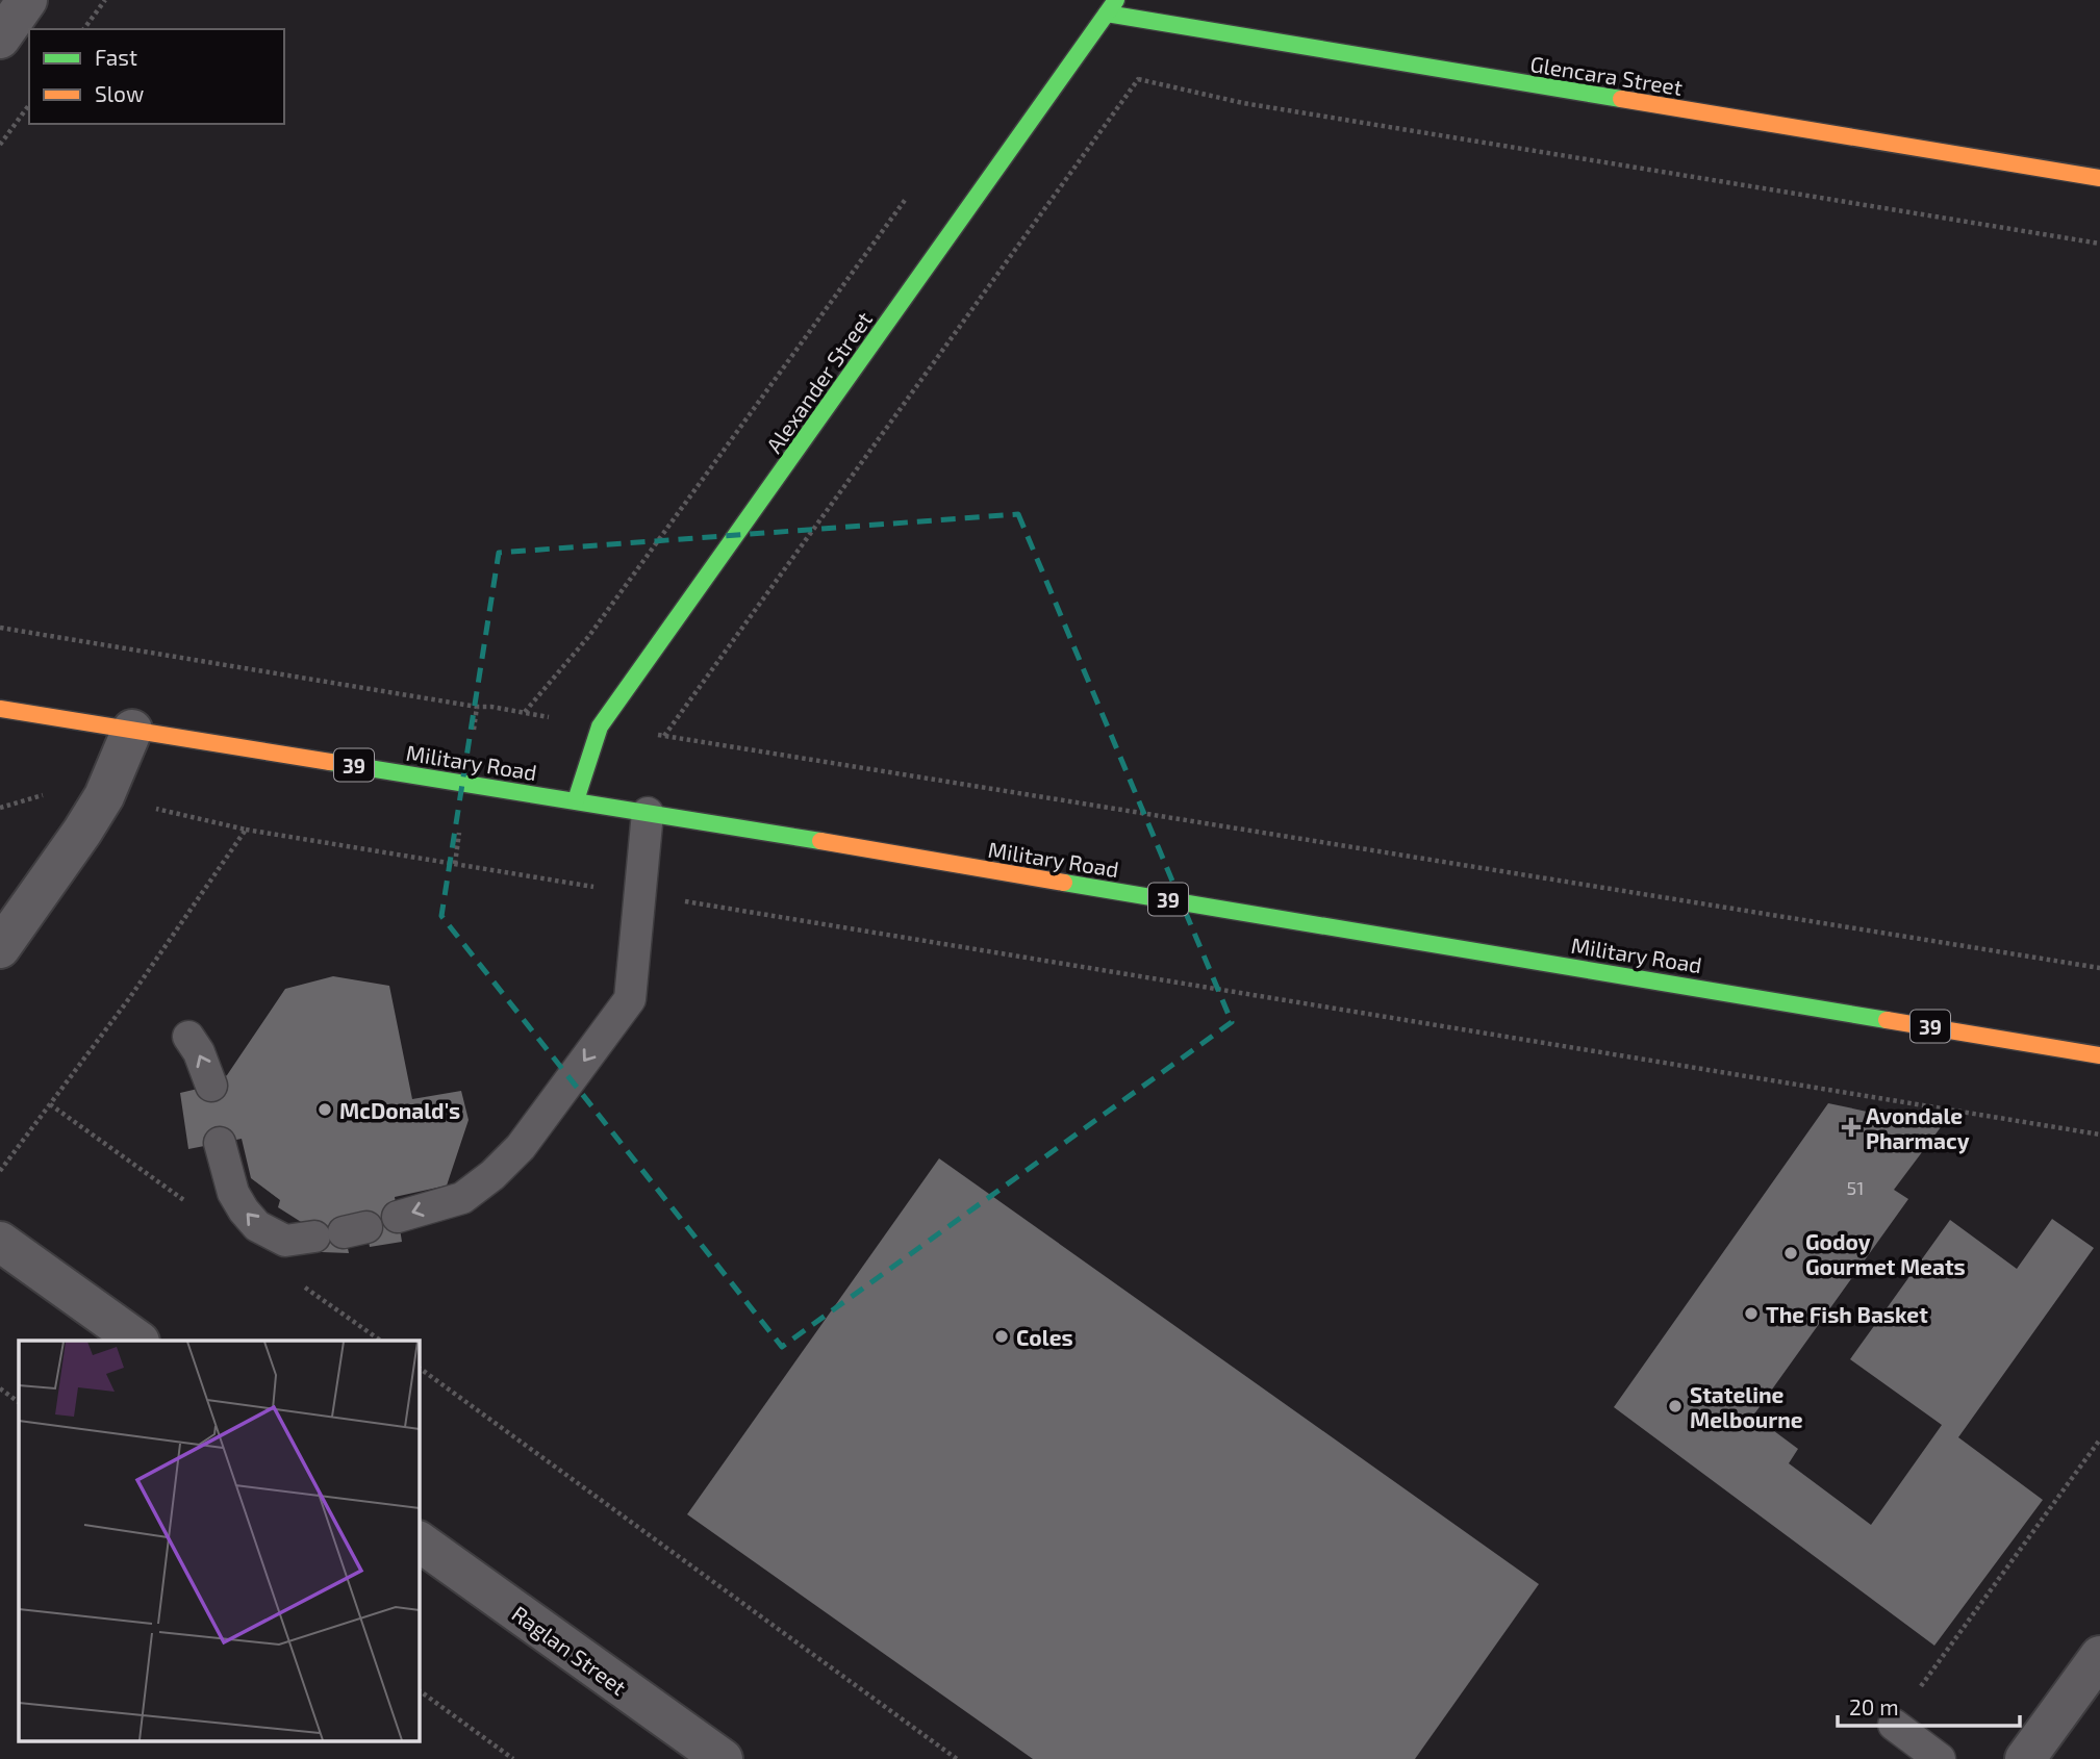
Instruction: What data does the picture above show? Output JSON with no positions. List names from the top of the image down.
{
  "streets": {
    "main road": [
      "Glencara Street",
      "Alexander Street",
      "Military Road",
      "39"
    ],
    "street": ["Raglan Street"]
  },
  "crossings": [
    ["Glencara Street", "Alexander Street"],
    ["Alexander Street", "Military Road"]
  ],
  "places": {
    "other": [
      "McDonald's",
      "Godoy Gourmet Meats",
      "The Fish Basket",
      "Coles",
      "Stateline Melbourne"
    ],
    "health": ["Avondale Pharmacy"]
  },
  "house_numbers": ["51"],
  "legend": ["Fast", "Slow"],
  "scale_bar": "20 m"
}
